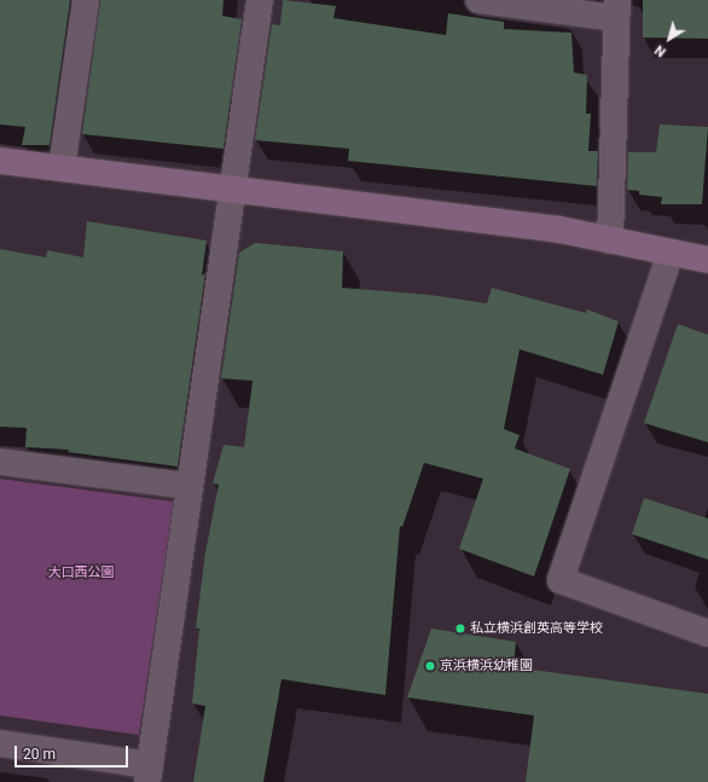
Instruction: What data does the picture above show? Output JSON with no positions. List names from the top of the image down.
{
  "parks": ["大口西公園"],
  "places": ["私立横浜創英高等学校", "京浜横浜幼稚園"],
  "scale_bar": "20 m",
  "north": "bottom left"
}
